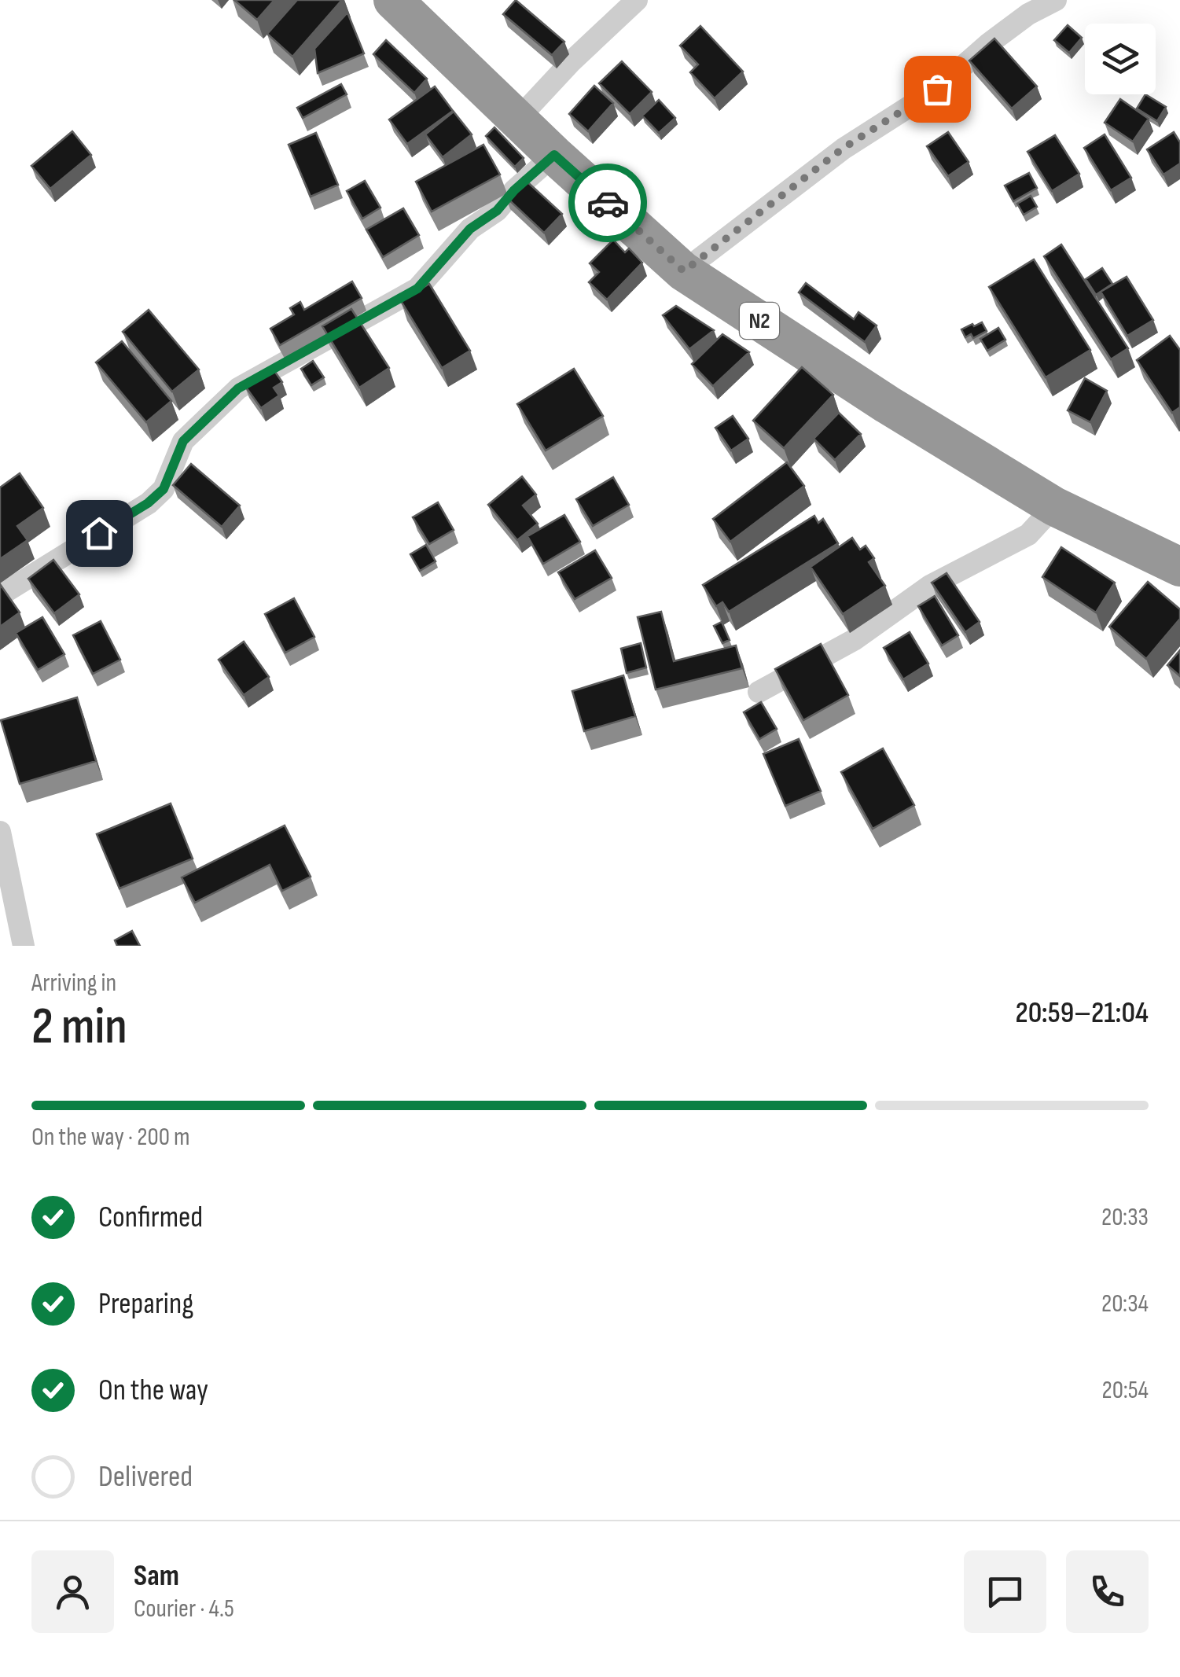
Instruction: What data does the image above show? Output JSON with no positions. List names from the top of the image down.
{
  "streets": {
    "highway": ["N2"]
  },
  "page": {
    "heading": ["2 min", "Arriving in", "20:59–21:04"],
    "panel": ["Sam", "Courier · 4.5"],
    "bar": "On the way · 200 m",
    "list": [
      ["Confirmed", "20:33"],
      ["Preparing", "20:34"],
      ["On the way", "20:54"],
      "Delivered"
    ]
  }
}
